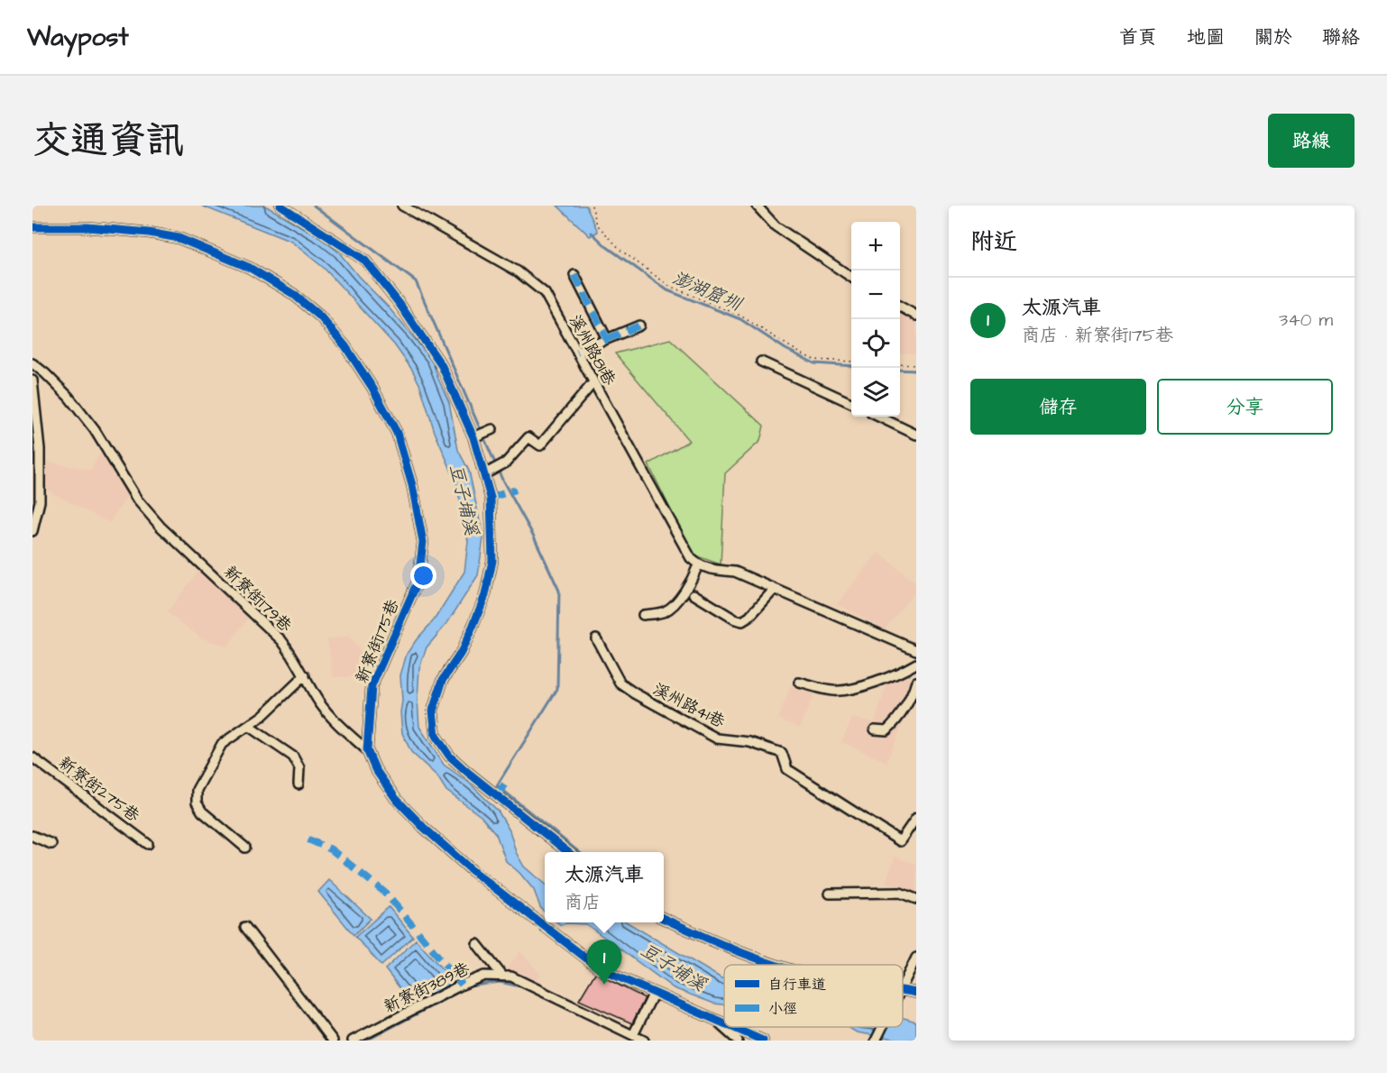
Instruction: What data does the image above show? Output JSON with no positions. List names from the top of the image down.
{
  "streets": {
    "street": [
      "溪州路81巷",
      "新寮街179巷",
      "新寮街175巷",
      "溪州路41巷",
      "新寮街275巷",
      "新寮街389巷"
    ]
  },
  "crossings": [
    ["新寮街179巷", "新寮街175巷"]
  ],
  "water": ["澎湖窟圳", "豆子埔溪"],
  "legend": ["自行車道", "小徑"],
  "page": {
    "header": "Waypost",
    "nav": [
      "首頁",
      "地圖",
      "關於",
      "聯絡"
    ],
    "title": "交通資訊",
    "buttons": [
      "路線",
      ["儲存", "分享"]
    ],
    "heading": "附近",
    "map_buttons": ["+", "−"],
    "list": [
      {
        "mark": "1",
        "name": "太源汽車",
        "note": "商店 · 新寮街175巷",
        "value": "340 m"
      }
    ],
    "popup": ["太源汽車", "商店"],
    "pins": "1"
  }
}
